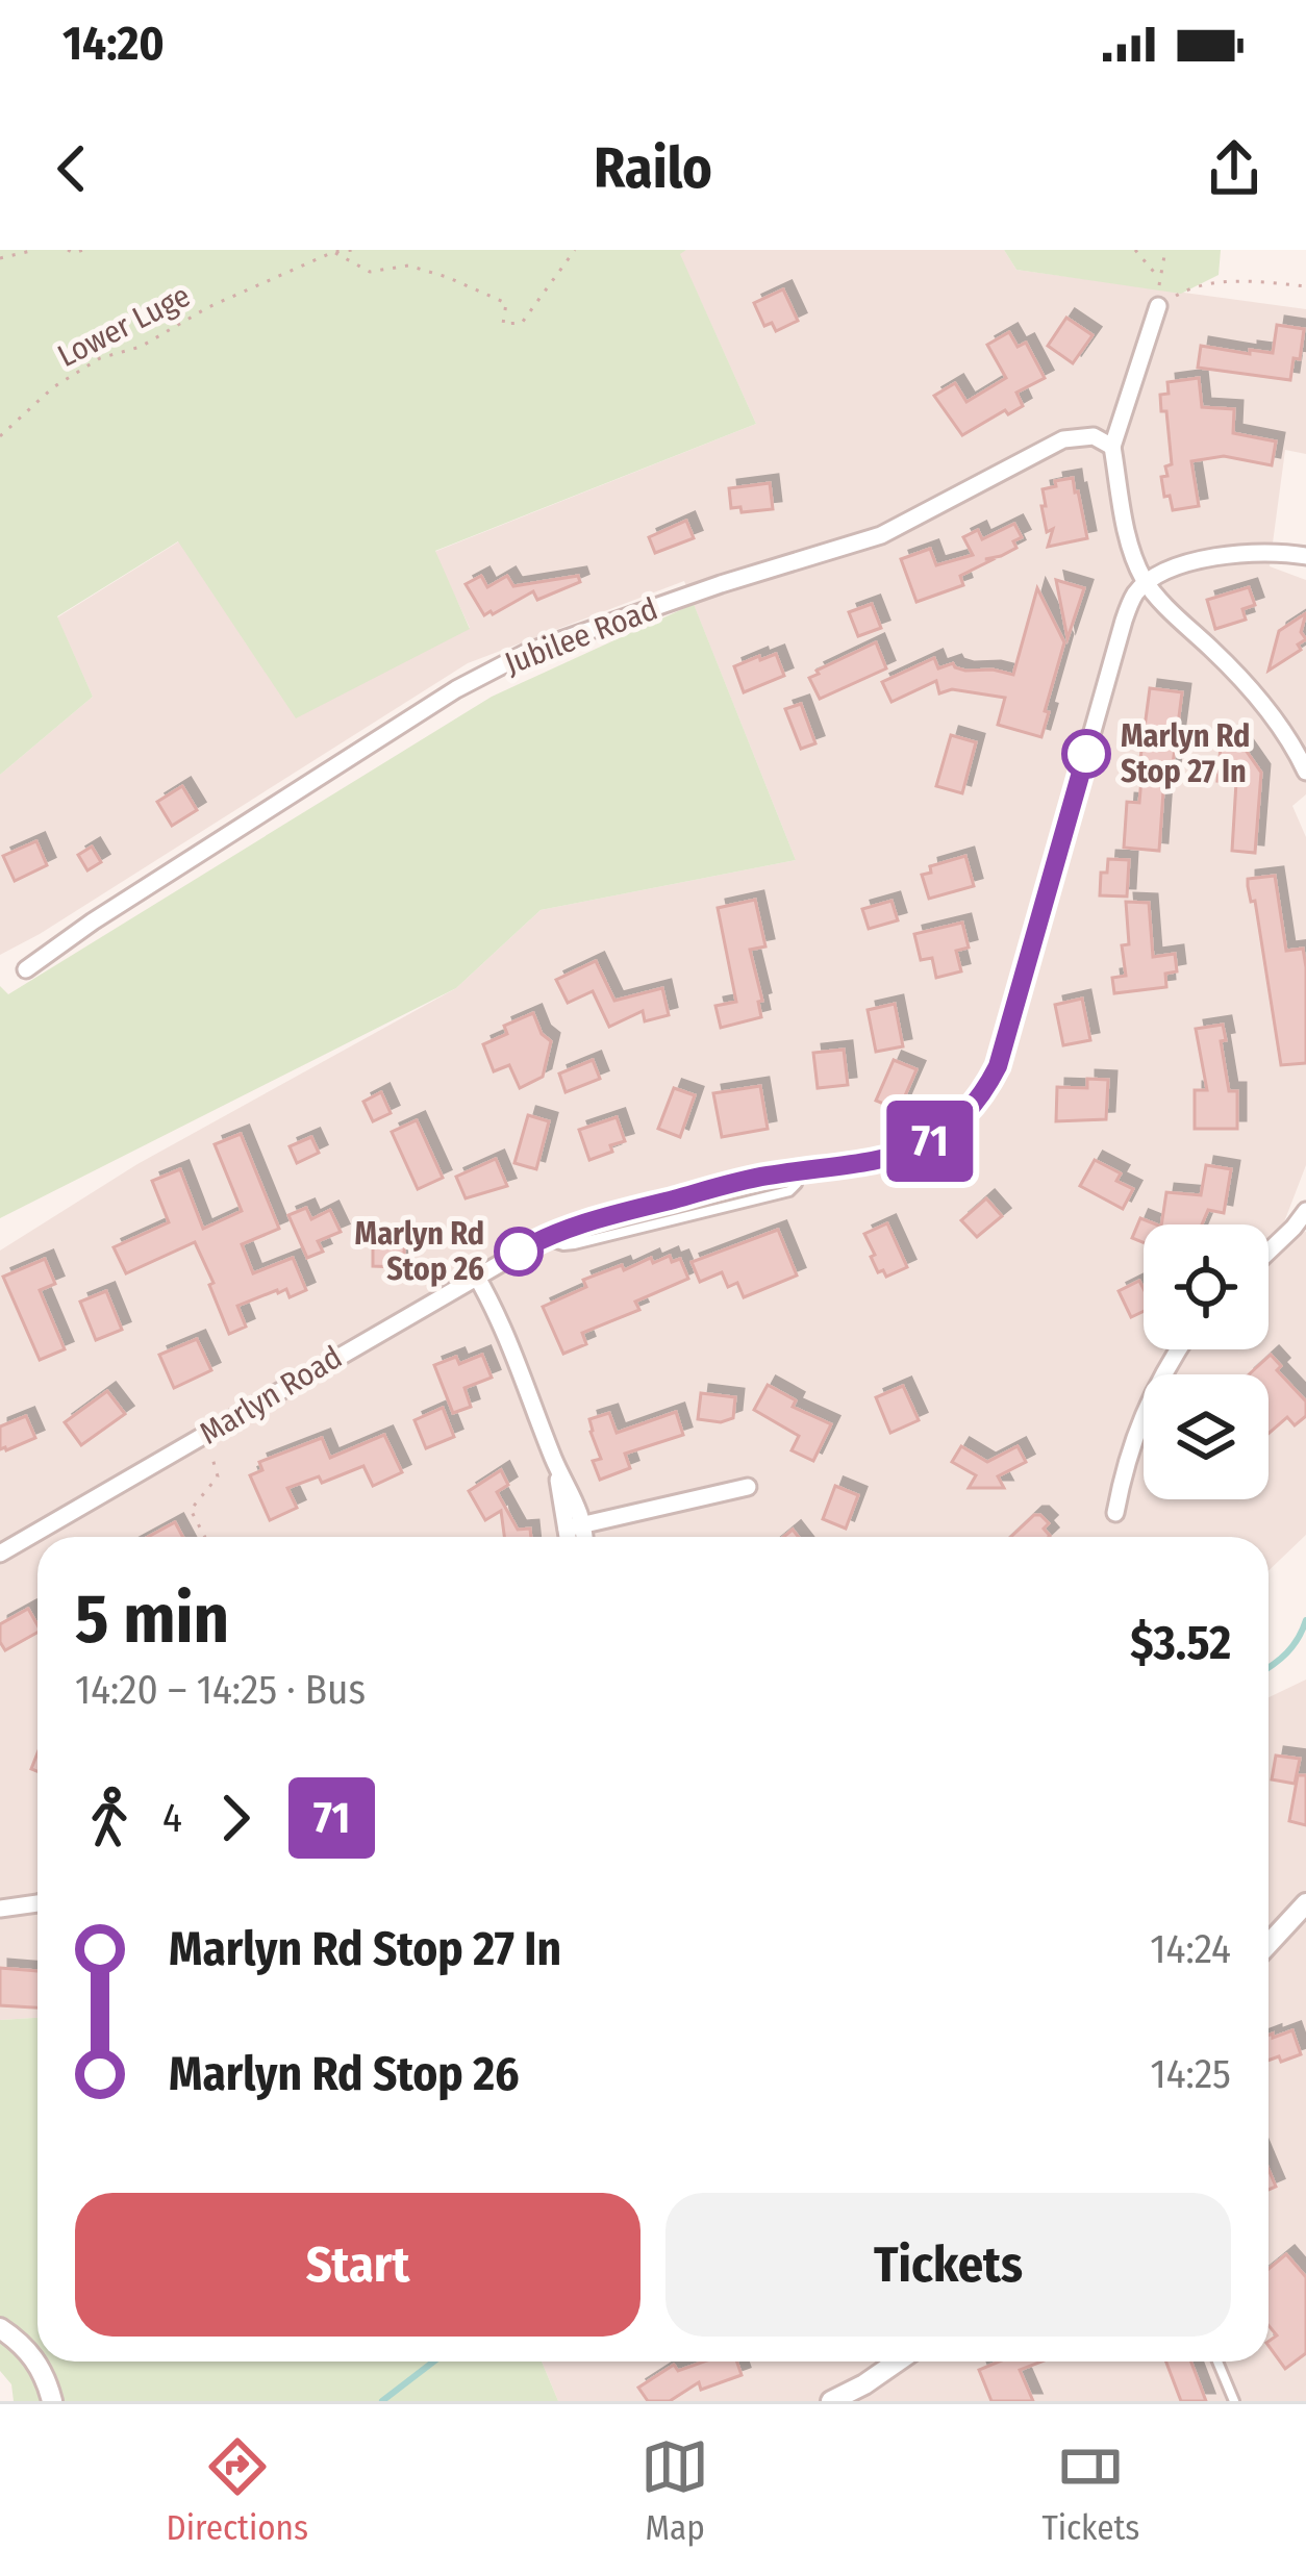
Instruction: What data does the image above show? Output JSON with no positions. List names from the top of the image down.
{
  "streets": {
    "street": ["Jubilee Road", "Marlyn Road"],
    "path": ["Lower Luge"]
  },
  "places": ["Marlyn Rd Stop 27 In", "Marlyn Rd Stop 26"],
  "lines": ["bus line 71"],
  "page": {
    "status": "14:20",
    "header": "Railo",
    "on_map": "71",
    "heading": ["5 min", "14:20 – 14:25 · Bus", "$3.52"],
    "legs": ["4", "71"],
    "list": [
      {
        "name": "Marlyn Rd Stop 27 In",
        "value": "14:24"
      },
      {
        "name": "Marlyn Rd Stop 26",
        "value": "14:25"
      }
    ],
    "buttons": ["Start", "Tickets"],
    "tabs": ["Directions", "Map", "Tickets"]
  }
}
